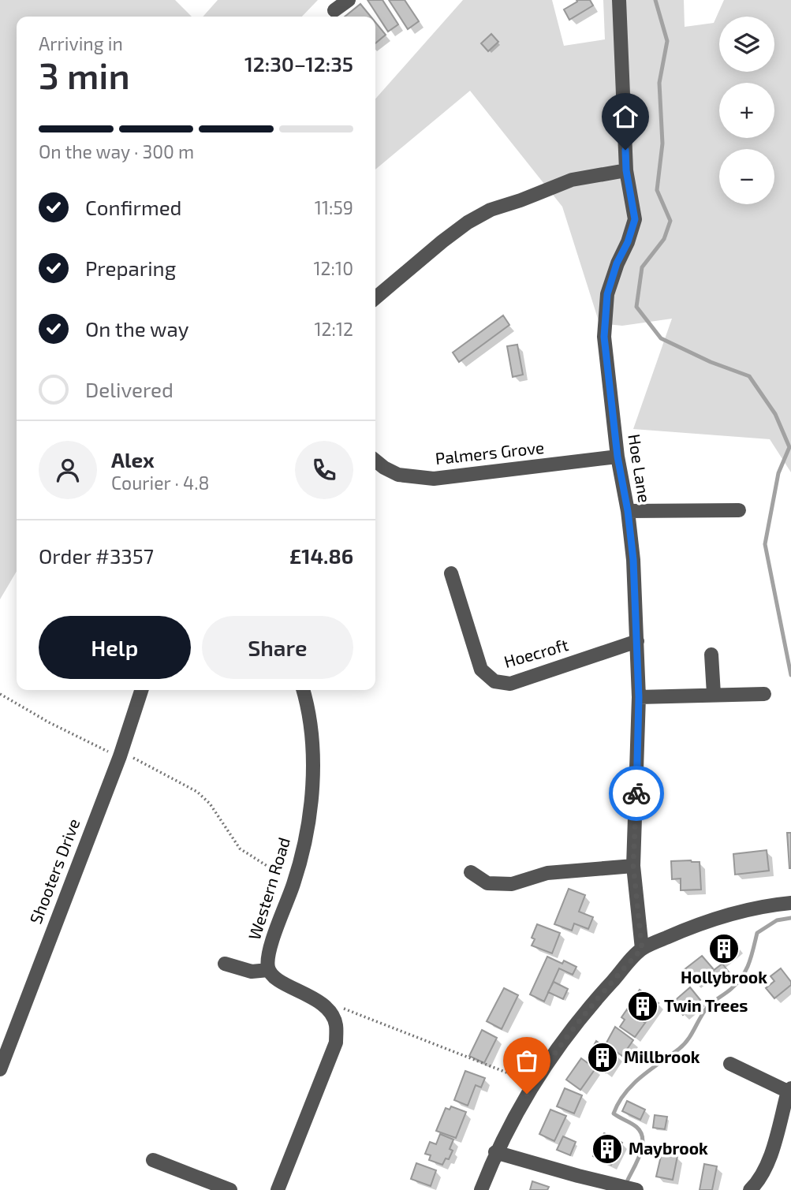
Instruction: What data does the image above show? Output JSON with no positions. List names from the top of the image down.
{
  "streets": {
    "street": [
      "Palmers Grove",
      "Hoe Lane",
      "Hoecroft",
      "Shooters Drive",
      "Western Road"
    ]
  },
  "crossings": [
    ["Palmers Grove", "Hoe Lane"],
    ["Hoe Lane", "Hoecroft"]
  ],
  "places": {
    "building": [
      "Hollybrook",
      "Twin Trees",
      "Millbrook",
      "Maybrook"
    ]
  },
  "page": {
    "map_buttons": ["+", "−"],
    "heading": ["3 min", "Arriving in", "12:30–12:35"],
    "panel": [
      "Alex",
      "Courier · 4.8",
      "Order #3357",
      "£14.86"
    ],
    "bar": "On the way · 300 m",
    "list": [
      ["Confirmed", "11:59"],
      ["Preparing", "12:10"],
      ["On the way", "12:12"],
      "Delivered"
    ],
    "buttons": ["Help", "Share"]
  }
}
